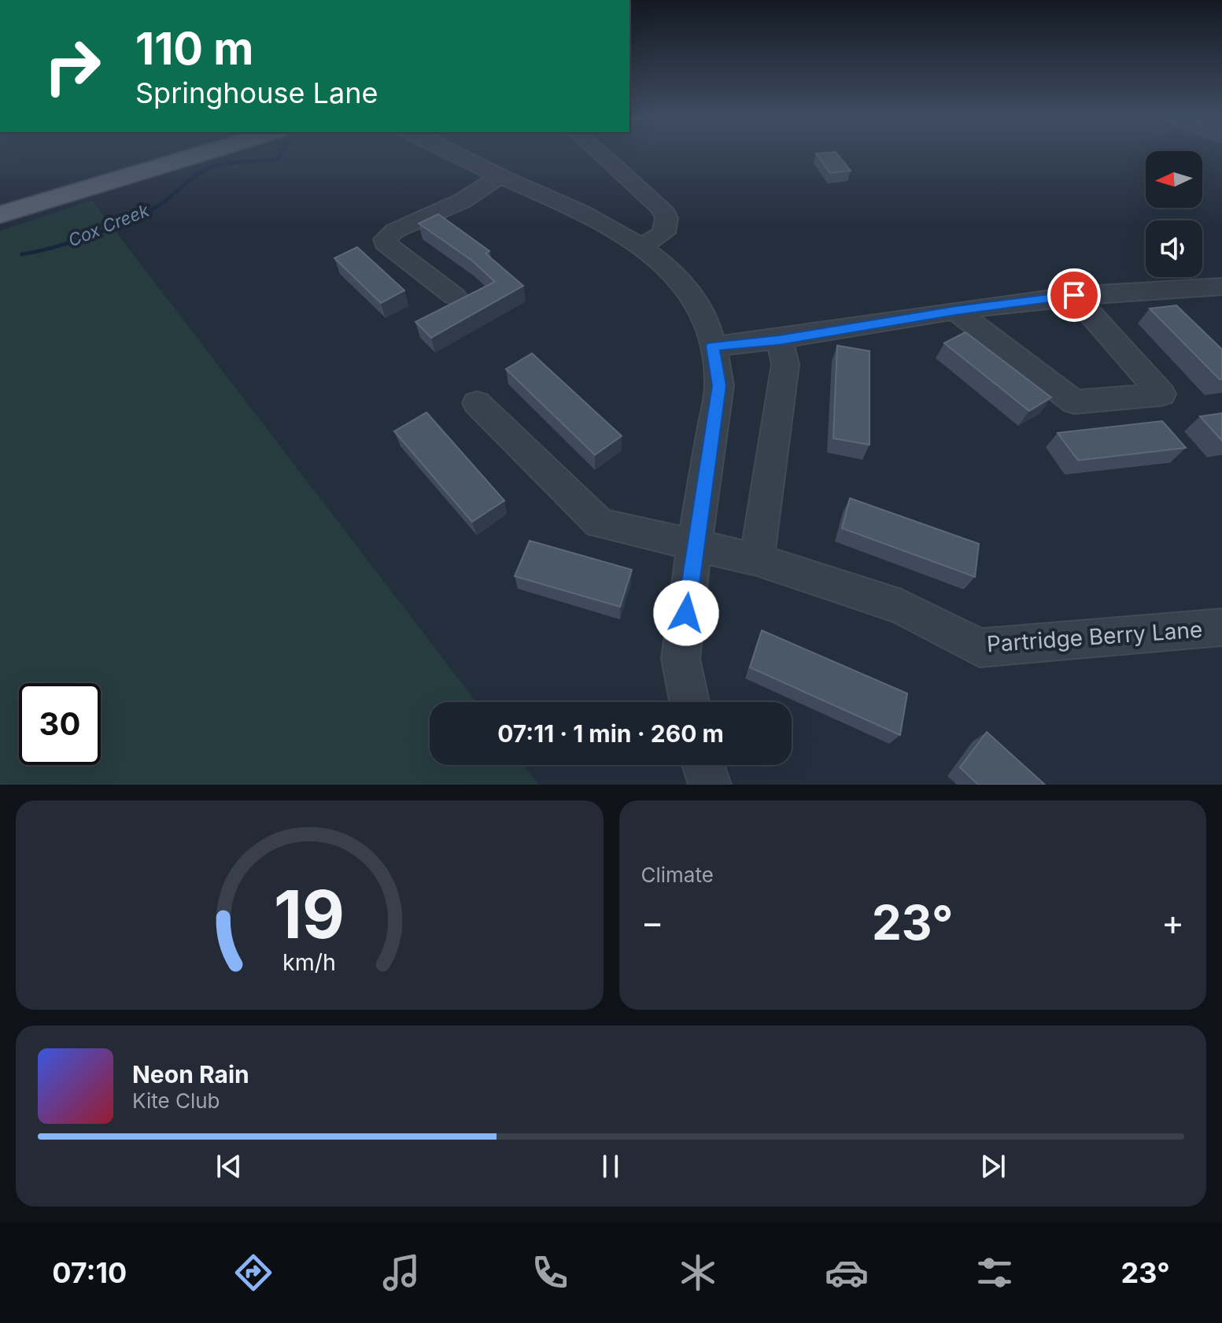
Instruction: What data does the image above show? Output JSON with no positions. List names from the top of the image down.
{
  "streets": {
    "street": ["Partridge Berry Lane"]
  },
  "water": ["Cox Creek"],
  "north": "left",
  "page": {
    "turn": ["110 m", "Springhouse Lane"],
    "limit": "30",
    "trip": "07:11 · 1 min · 260 m",
    "tile": "Climate",
    "heat": ["−", "23°", "+"],
    "song": ["Neon Rain", "Kite Club"],
    "tabs": ["07:10", "23°"],
    "gauge": ["19", "km/h"]
  }
}
